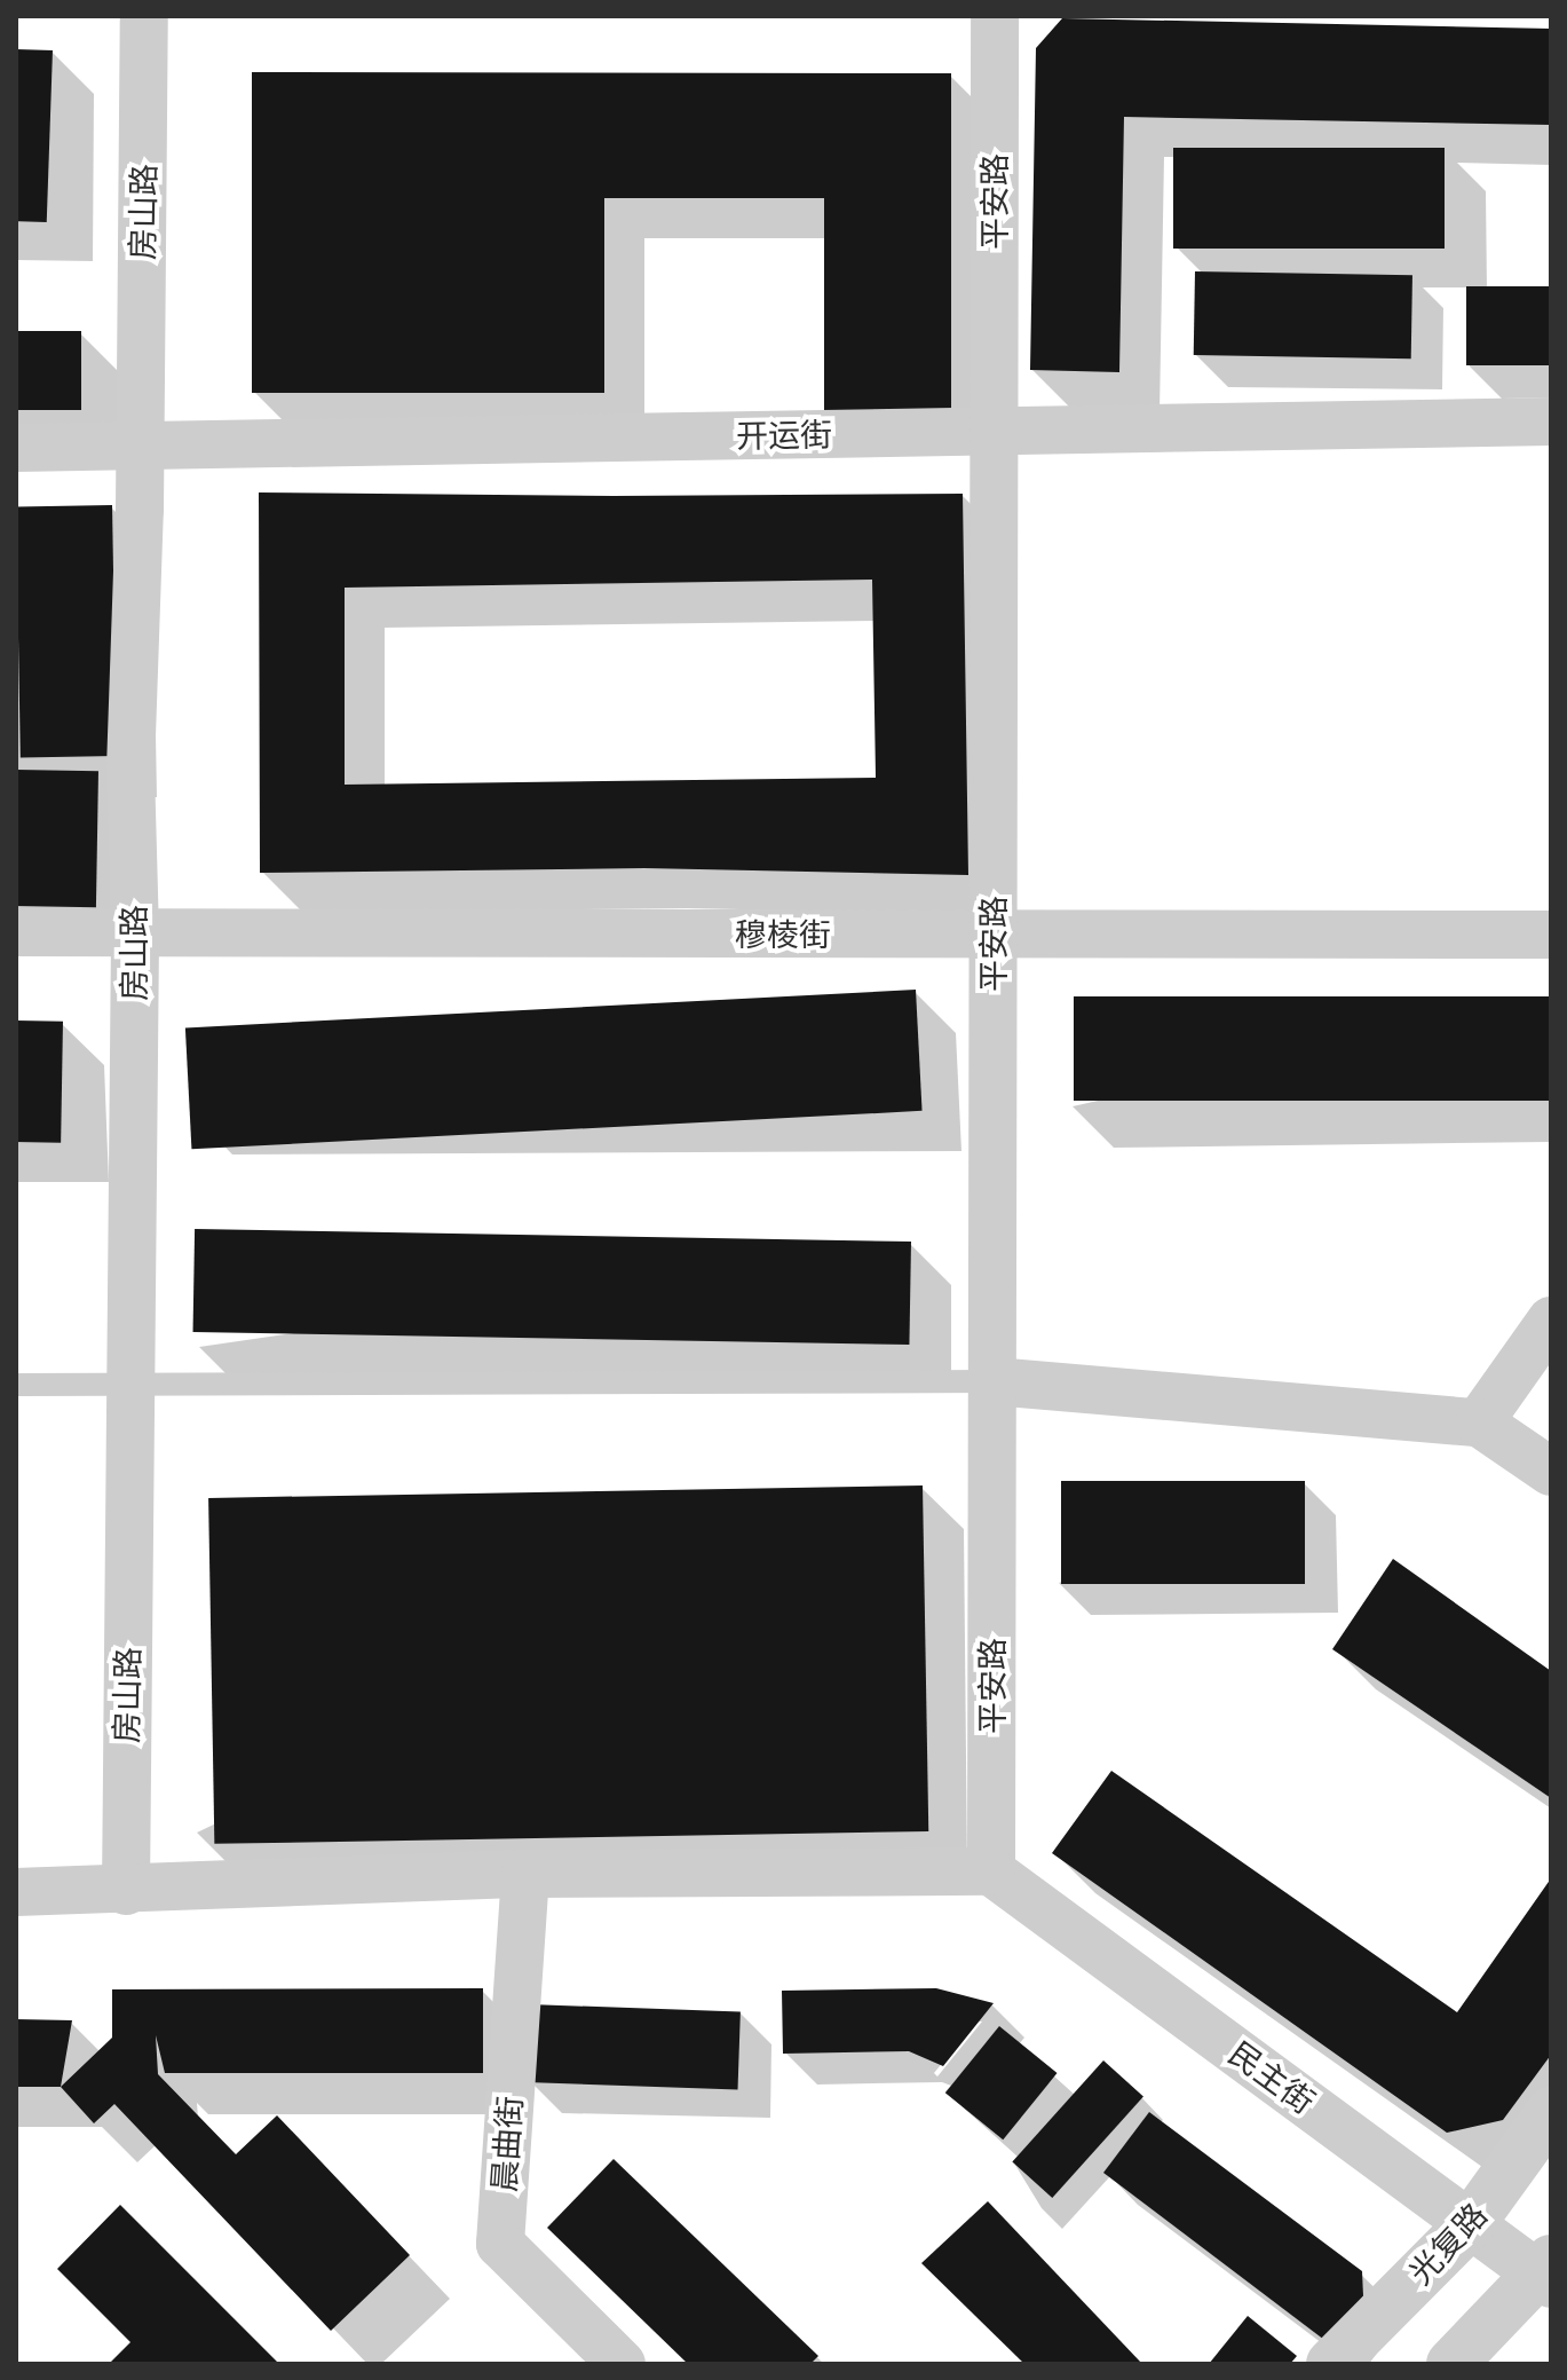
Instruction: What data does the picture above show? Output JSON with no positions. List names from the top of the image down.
{
  "streets": {
    "street": [
      "平安路",
      "房山路",
      "开运街",
      "穆棱街",
      "民主街",
      "晨曲街",
      "光复路"
    ]
  },
  "crossings": [
    ["平安路", "开运街"],
    ["平安路", "穆棱街"],
    ["平安路", "民主街"],
    ["房山路", "开运街"],
    ["房山路", "穆棱街"],
    ["民主街", "光复路"]
  ]
}
